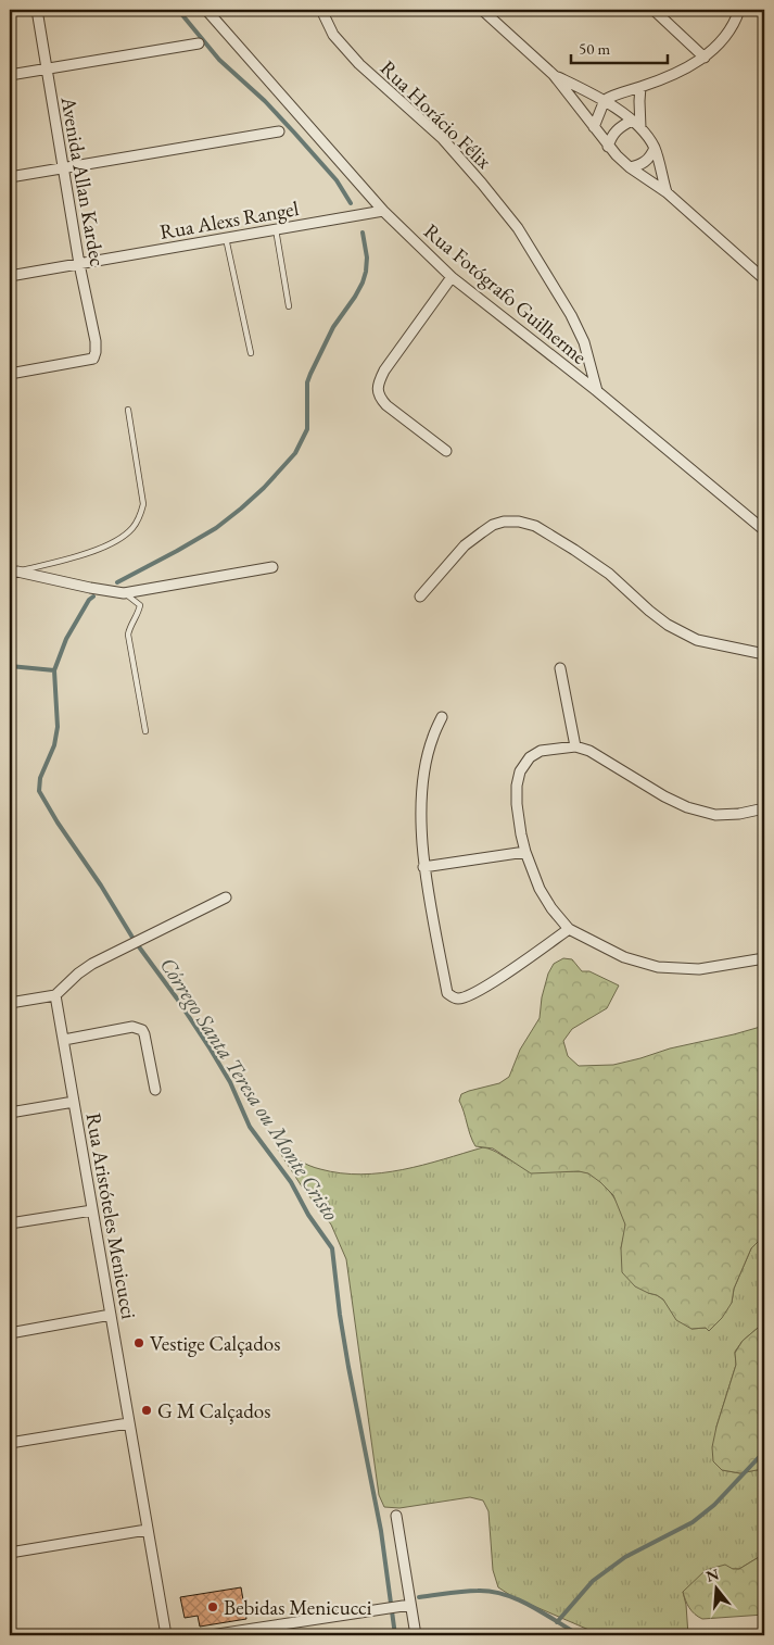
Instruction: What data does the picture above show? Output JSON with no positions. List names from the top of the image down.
{
  "streets": {
    "street": [
      "Rua Horácio Félix",
      "Avenida Allan Kardec",
      "Rua Alexs Rangel",
      "Rua Fotógrafo Guilherme",
      "Rua Aristóteles Menicucci"
    ]
  },
  "crossings": [
    ["Rua Horácio Félix", "Rua Fotógrafo Guilherme"],
    ["Avenida Allan Kardec", "Rua Alexs Rangel"],
    ["Rua Alexs Rangel", "Rua Fotógrafo Guilherme"]
  ],
  "water": ["Córrego Santa Teresa ou Monte Cristo"],
  "places": ["Vestige Calçados", "G M Calçados", "Bebidas Menicucci"],
  "scale_bar": "50 m",
  "north": "top"
}
